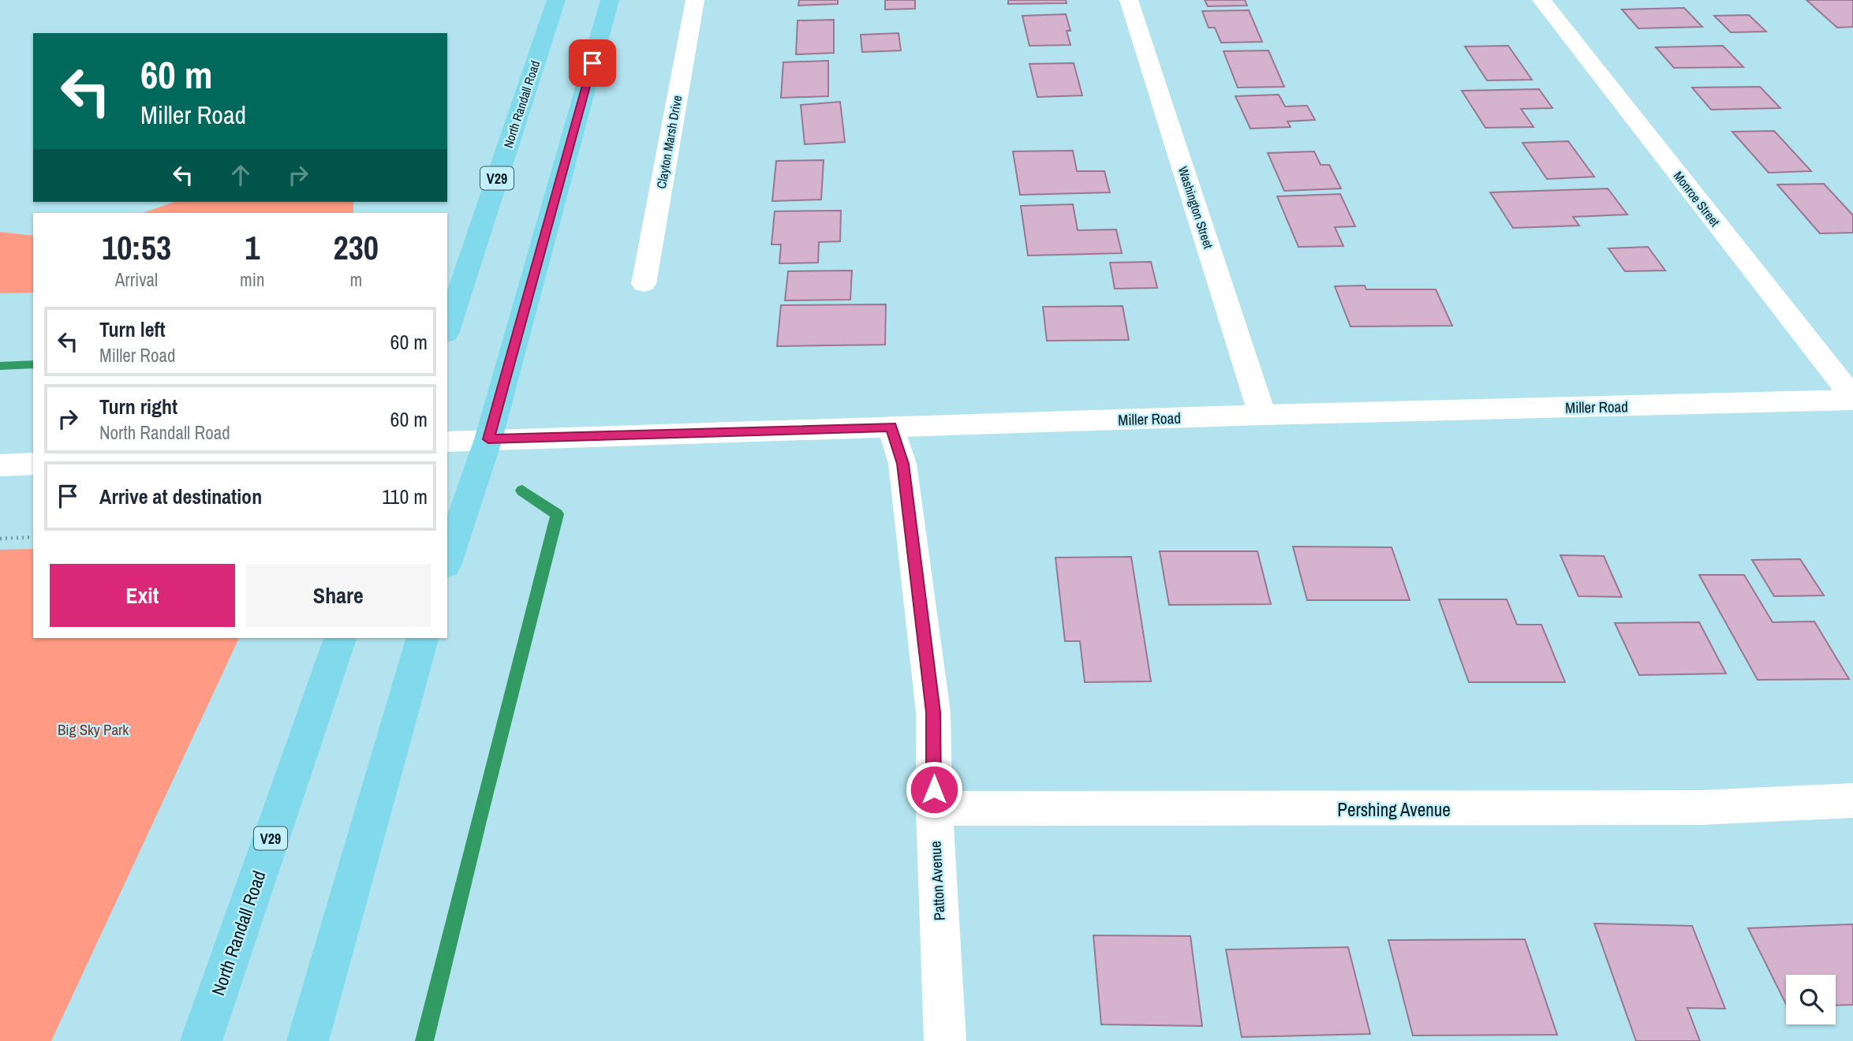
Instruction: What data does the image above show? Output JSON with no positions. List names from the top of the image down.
{
  "streets": {
    "main road": ["North Randall Road", "V29"],
    "street": [
      "Clayton Marsh Drive",
      "Monroe Street",
      "Washington Street",
      "Miller Road",
      "Pershing Avenue",
      "Patton Avenue"
    ]
  },
  "crossings": [
    ["Monroe Street", "Miller Road"],
    ["Washington Street", "Miller Road"],
    ["Miller Road", "Patton Avenue"],
    ["Pershing Avenue", "Patton Avenue"]
  ],
  "parks": ["Big Sky Park"],
  "page": {
    "turn": ["60 m", "Miller Road"],
    "eta": [
      "10:53",
      "Arrival",
      "1",
      "min",
      "230",
      "m"
    ],
    "list": [
      {
        "name": "Turn left",
        "note": "Miller Road",
        "value": "60 m"
      },
      {
        "name": "Turn right",
        "note": "North Randall Road",
        "value": "60 m"
      },
      {
        "name": "Arrive at destination",
        "value": "110 m"
      }
    ],
    "buttons": ["Exit", "Share"]
  }
}
